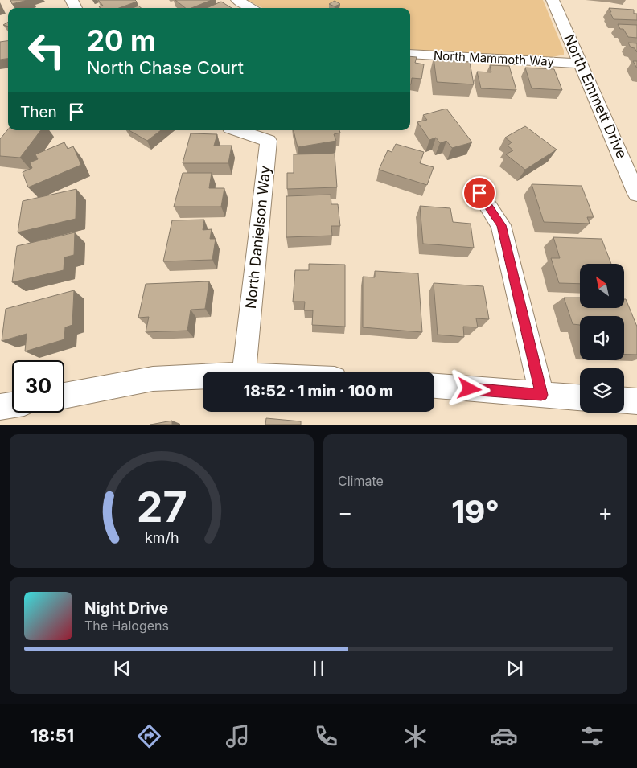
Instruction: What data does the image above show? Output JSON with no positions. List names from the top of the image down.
{
  "streets": {
    "street": ["North Mammoth Way", "North Emmett Drive", "North Danielson Way"]
  },
  "crossings": [
    ["North Mammoth Way", "North Emmett Drive"]
  ],
  "north": "top left",
  "page": {
    "turn": ["20 m", "North Chase Court"],
    "then": "Then",
    "limit": "30",
    "trip": "18:52 · 1 min · 100 m",
    "tile": "Climate",
    "heat": ["−", "19°", "+"],
    "song": ["Night Drive", "The Halogens"],
    "tabs": "18:51",
    "gauge": ["27", "km/h"]
  }
}
